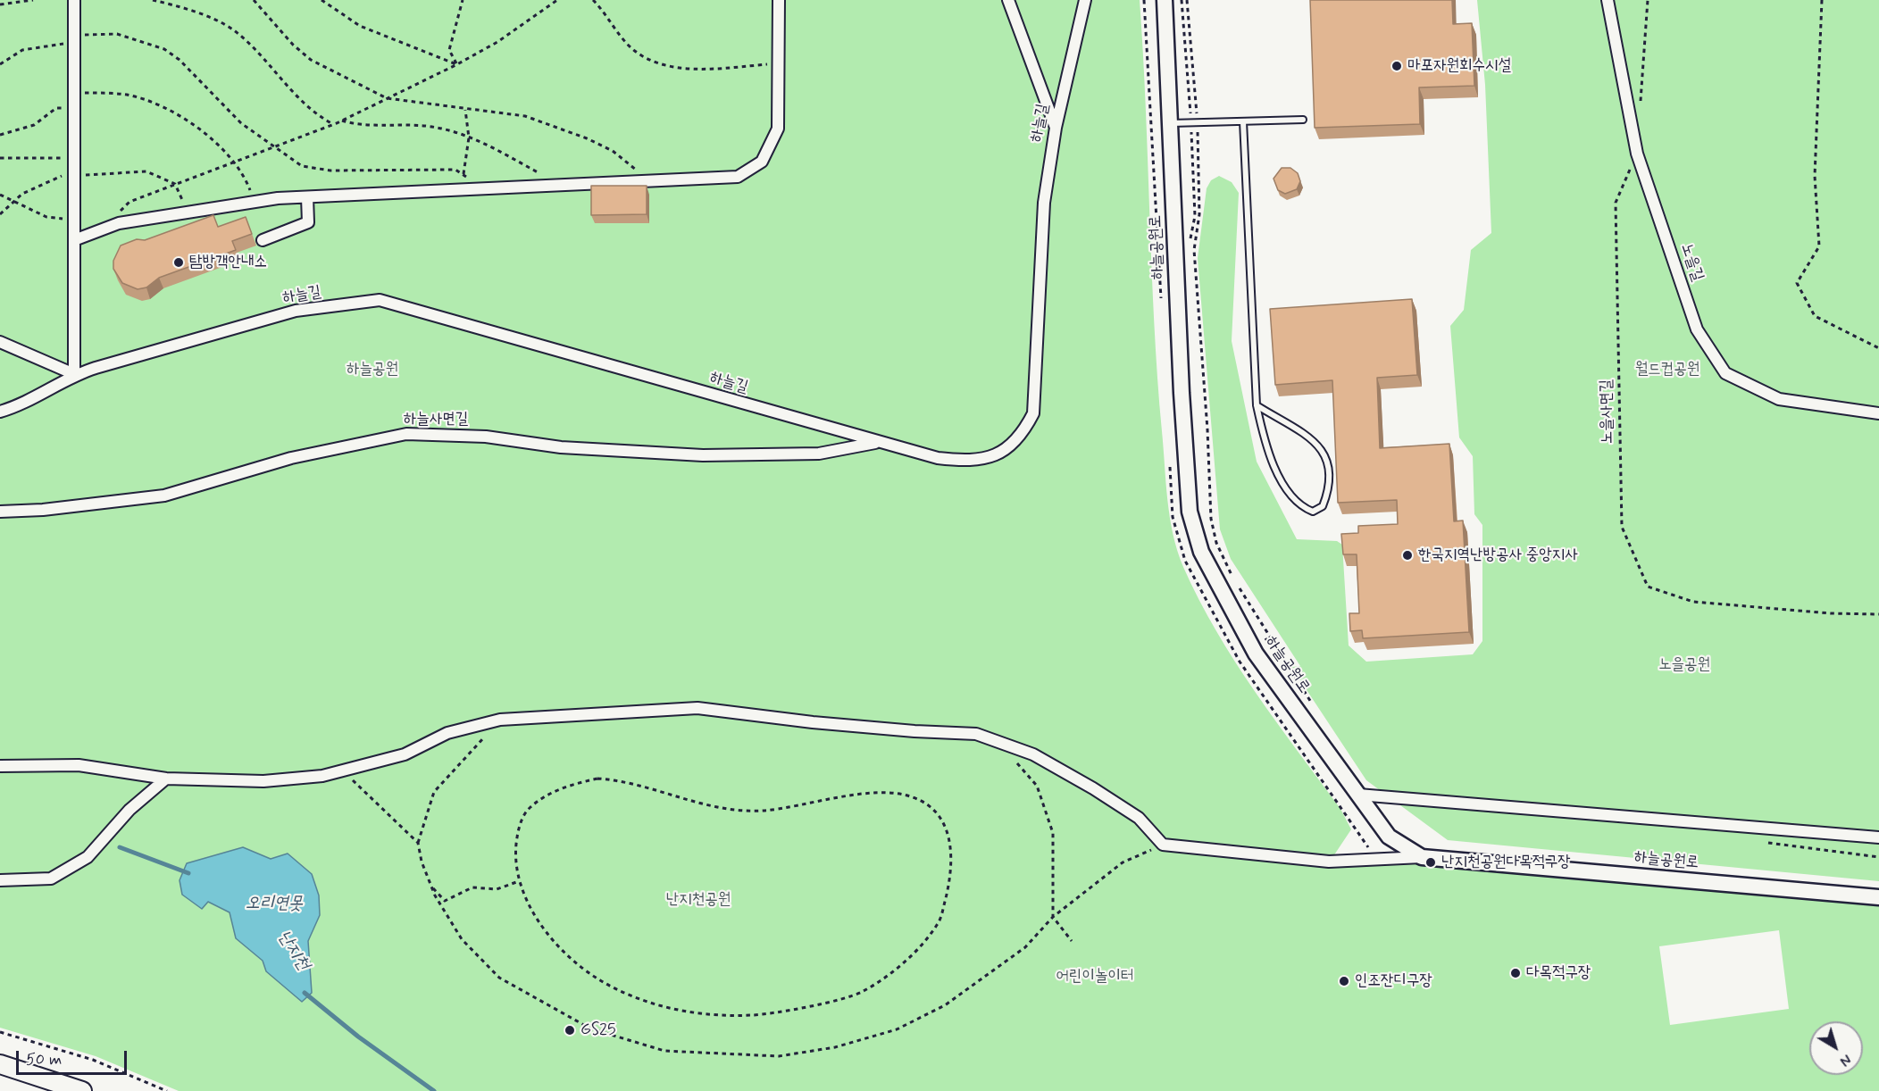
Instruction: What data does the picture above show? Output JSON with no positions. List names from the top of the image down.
{
  "streets": {
    "street": [
      "하늘길",
      "하늘공원로",
      "노을길",
      "하늘사면길"
    ],
    "path": ["노을사면길"]
  },
  "crossings": [
    ["하늘길", "하늘사면길"],
    ["노을길", "노을사면길"]
  ],
  "water": ["오리연못", "난지천"],
  "parks": [
    "하늘공원",
    "월드컵공원",
    "노을공원",
    "난지천공원",
    "어린이놀이터"
  ],
  "places": [
    "마포자원회수시설",
    "탐방객안내소",
    "한국지역난방공사 중앙지사",
    "난지천공원다목적구장",
    "다목적구장",
    "인조잔디구장",
    "GS25"
  ],
  "scale_bar": "50 m",
  "north": "bottom right"
}
